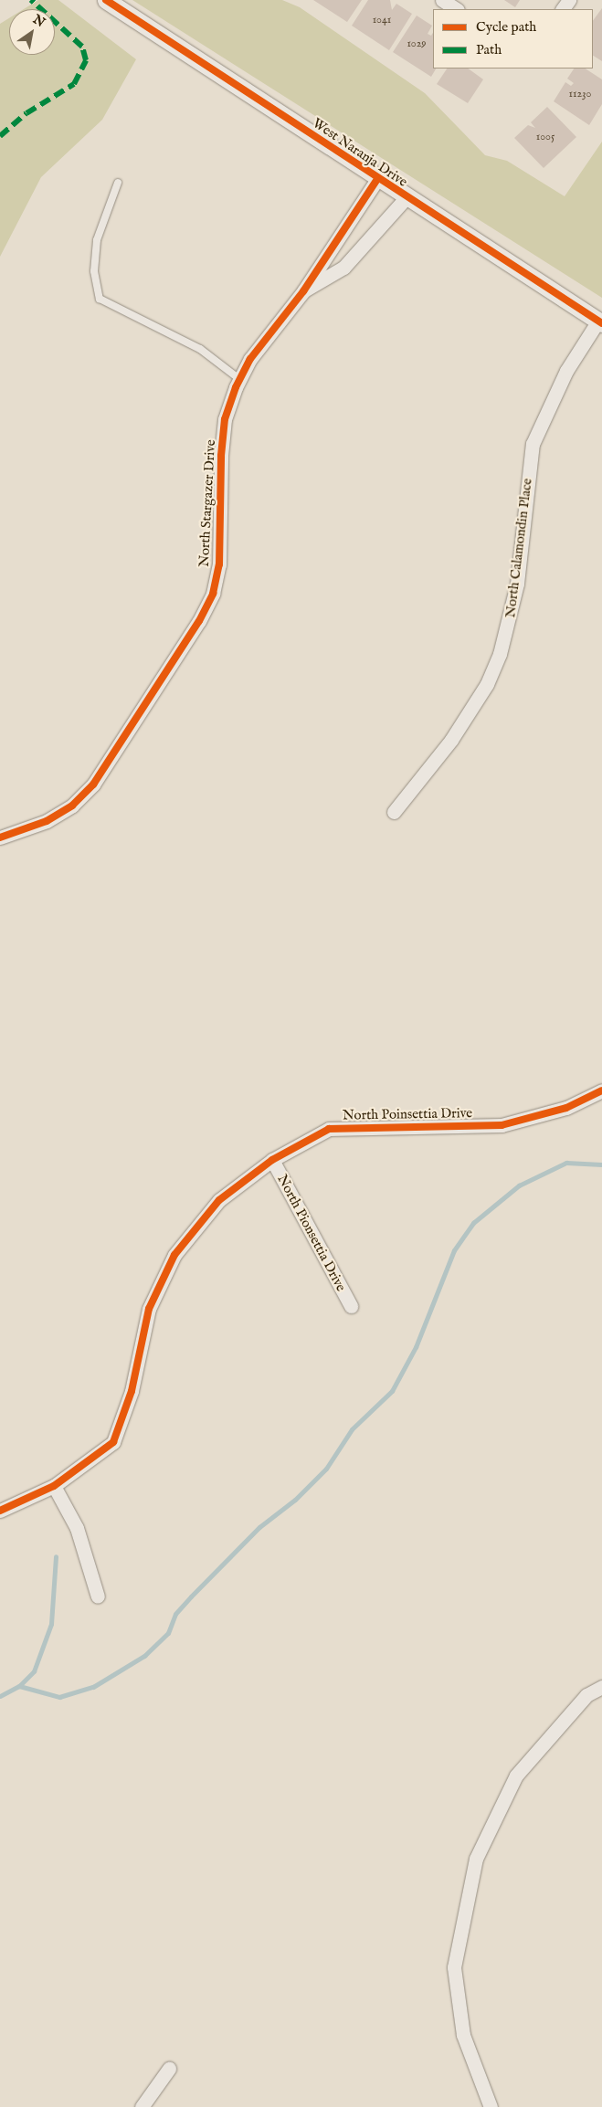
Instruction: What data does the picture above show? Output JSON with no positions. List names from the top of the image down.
{
  "streets": {
    "street": [
      "West Naranja Drive",
      "North Stargazer Drive",
      "North Calamondin Place",
      "North Poinsettia Drive",
      "North Pionsettia Drive"
    ]
  },
  "crossings": [
    ["West Naranja Drive", "North Stargazer Drive"],
    ["West Naranja Drive", "North Calamondin Place"],
    ["North Poinsettia Drive", "North Pionsettia Drive"]
  ],
  "house_numbers": [
    "1041",
    "1029",
    "11230",
    "1005"
  ],
  "legend": ["Cycle path", "Path"],
  "north": "top right"
}
